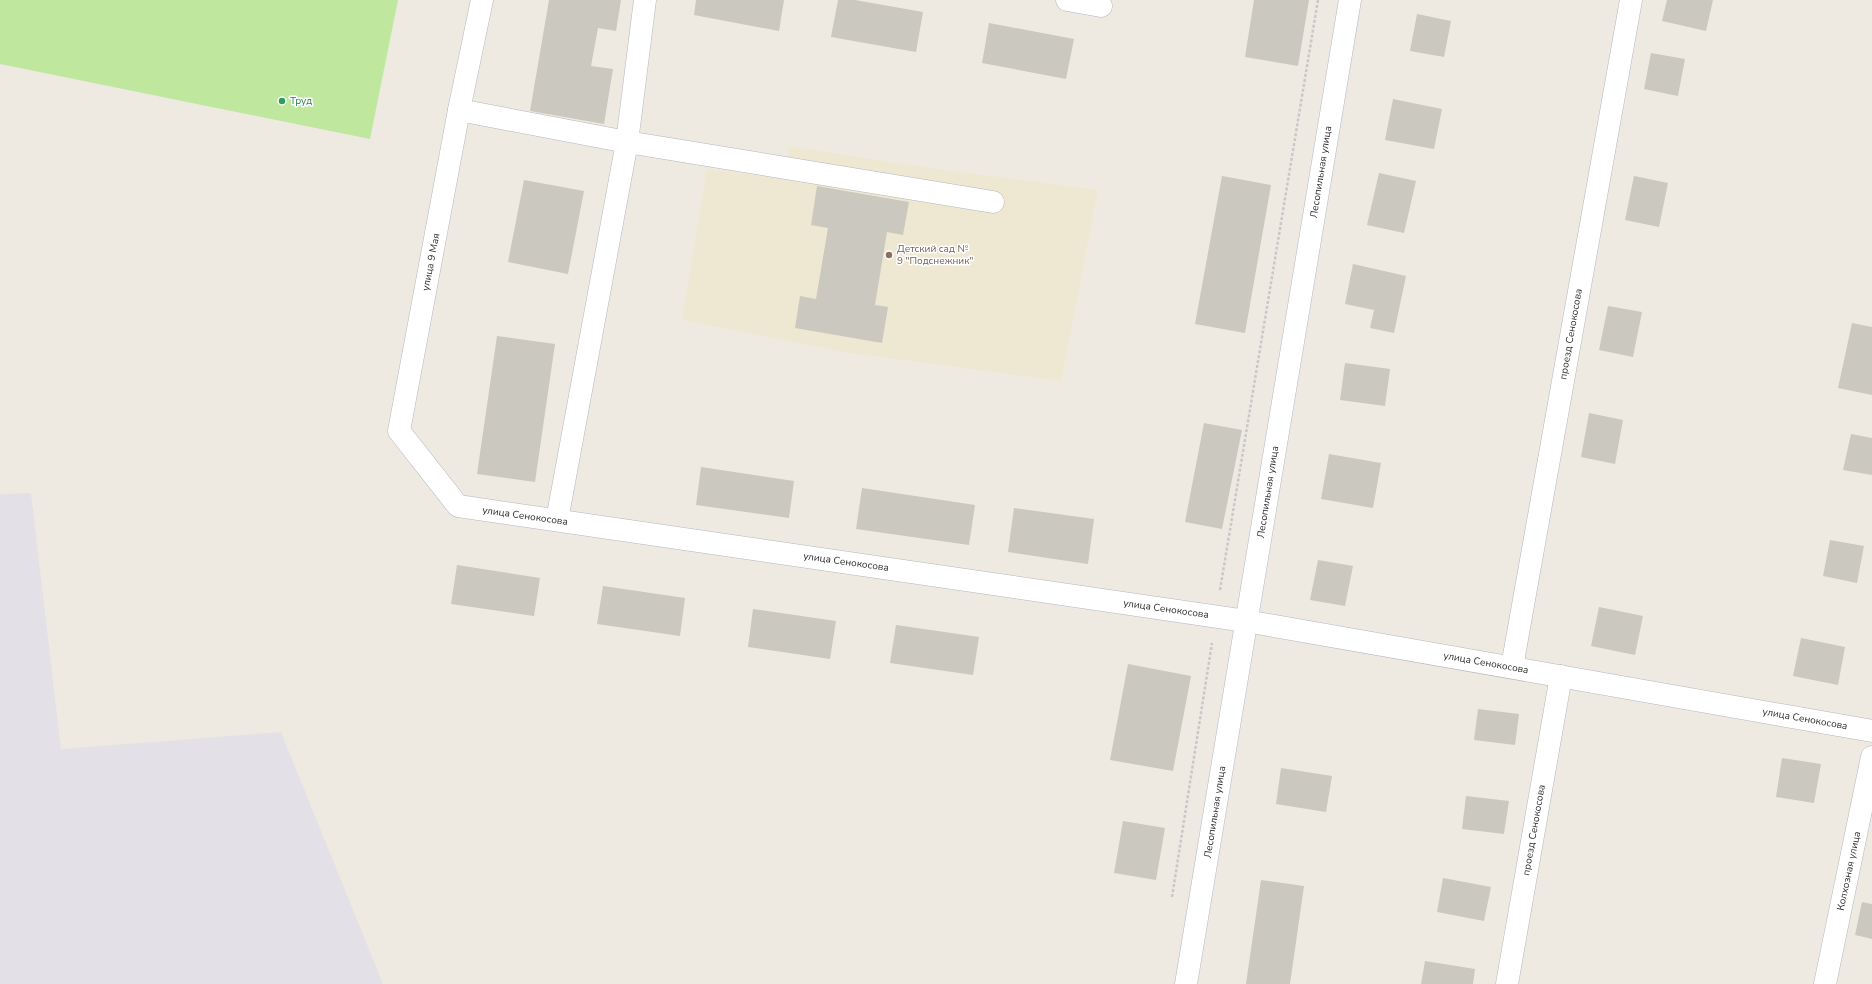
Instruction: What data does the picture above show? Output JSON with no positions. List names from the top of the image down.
{
  "streets": {
    "street": [
      "Лесопильная улица",
      "улица 9 Мая",
      "проезд Сенокосова",
      "улица Сенокосова",
      "Колхозная улица"
    ]
  },
  "crossings": [
    ["Лесопильная улица", "улица Сенокосова"],
    ["улица 9 Мая", "улица Сенокосова"],
    ["проезд Сенокосова", "улица Сенокосова"]
  ],
  "places": ["Труд", "Детский сад № 9 \"Подснежник\""]
}
